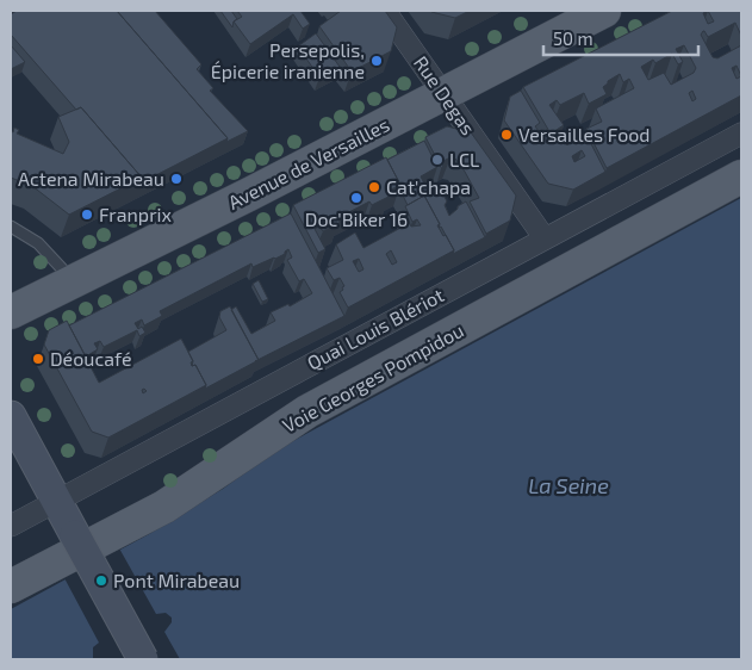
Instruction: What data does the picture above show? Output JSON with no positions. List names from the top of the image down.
{
  "streets": {
    "main road": ["Avenue de Versailles", "Voie Georges Pompidou"],
    "street": ["Rue Degas", "Quai Louis Blériot"]
  },
  "crossings": [
    ["Rue Degas", "Avenue de Versailles"],
    ["Rue Degas", "Quai Louis Blériot"]
  ],
  "water": ["La Seine"],
  "places": [
    "Persepolis, Épicerie iranienne",
    "Versailles Food",
    "LCL",
    "Actena Mirabeau",
    "Cat'chapa",
    "Doc'Biker 16",
    "Franprix",
    "Déoucafé",
    "Pont Mirabeau"
  ],
  "scale_bar": "50 m"
}
